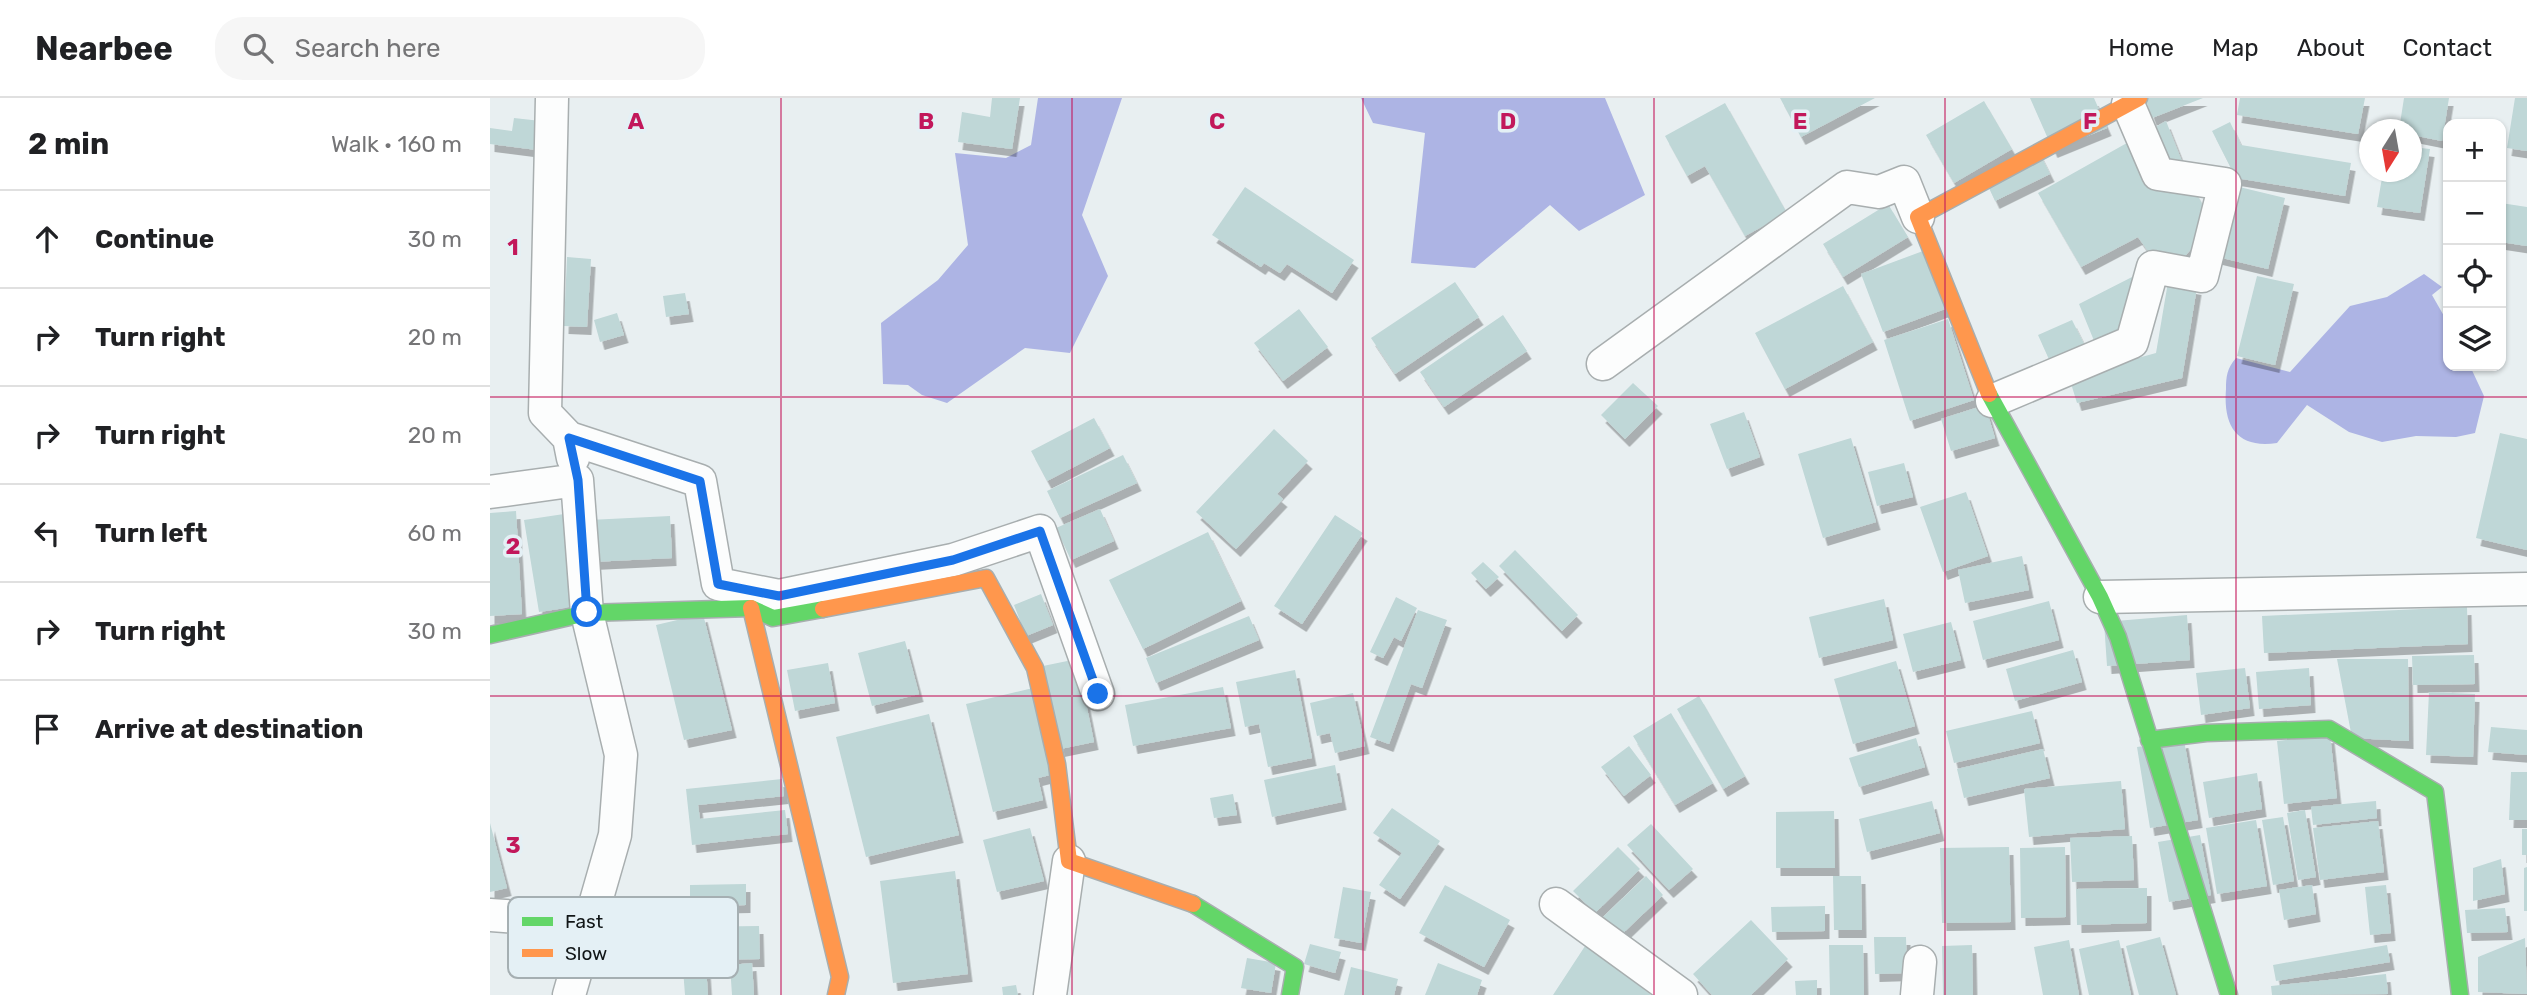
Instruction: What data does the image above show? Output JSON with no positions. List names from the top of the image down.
{
  "legend": ["Fast", "Slow"],
  "north": "bottom",
  "page": {
    "header": "Nearbee",
    "search": "Search here",
    "nav": [
      "Home",
      "Map",
      "About",
      "Contact"
    ],
    "heading": ["2 min", "Walk · 160 m"],
    "map_buttons": ["+", "−"],
    "list": [
      ["Continue", "30 m"],
      ["Turn right", "20 m"],
      ["Turn right", "20 m"],
      ["Turn left", "60 m"],
      ["Turn right", "30 m"],
      "Arrive at destination"
    ]
  },
  "grid": {
    "columns": [
      "A",
      "B",
      "C",
      "D",
      "E",
      "F"
    ],
    "rows": ["1", "2", "3"]
  }
}
